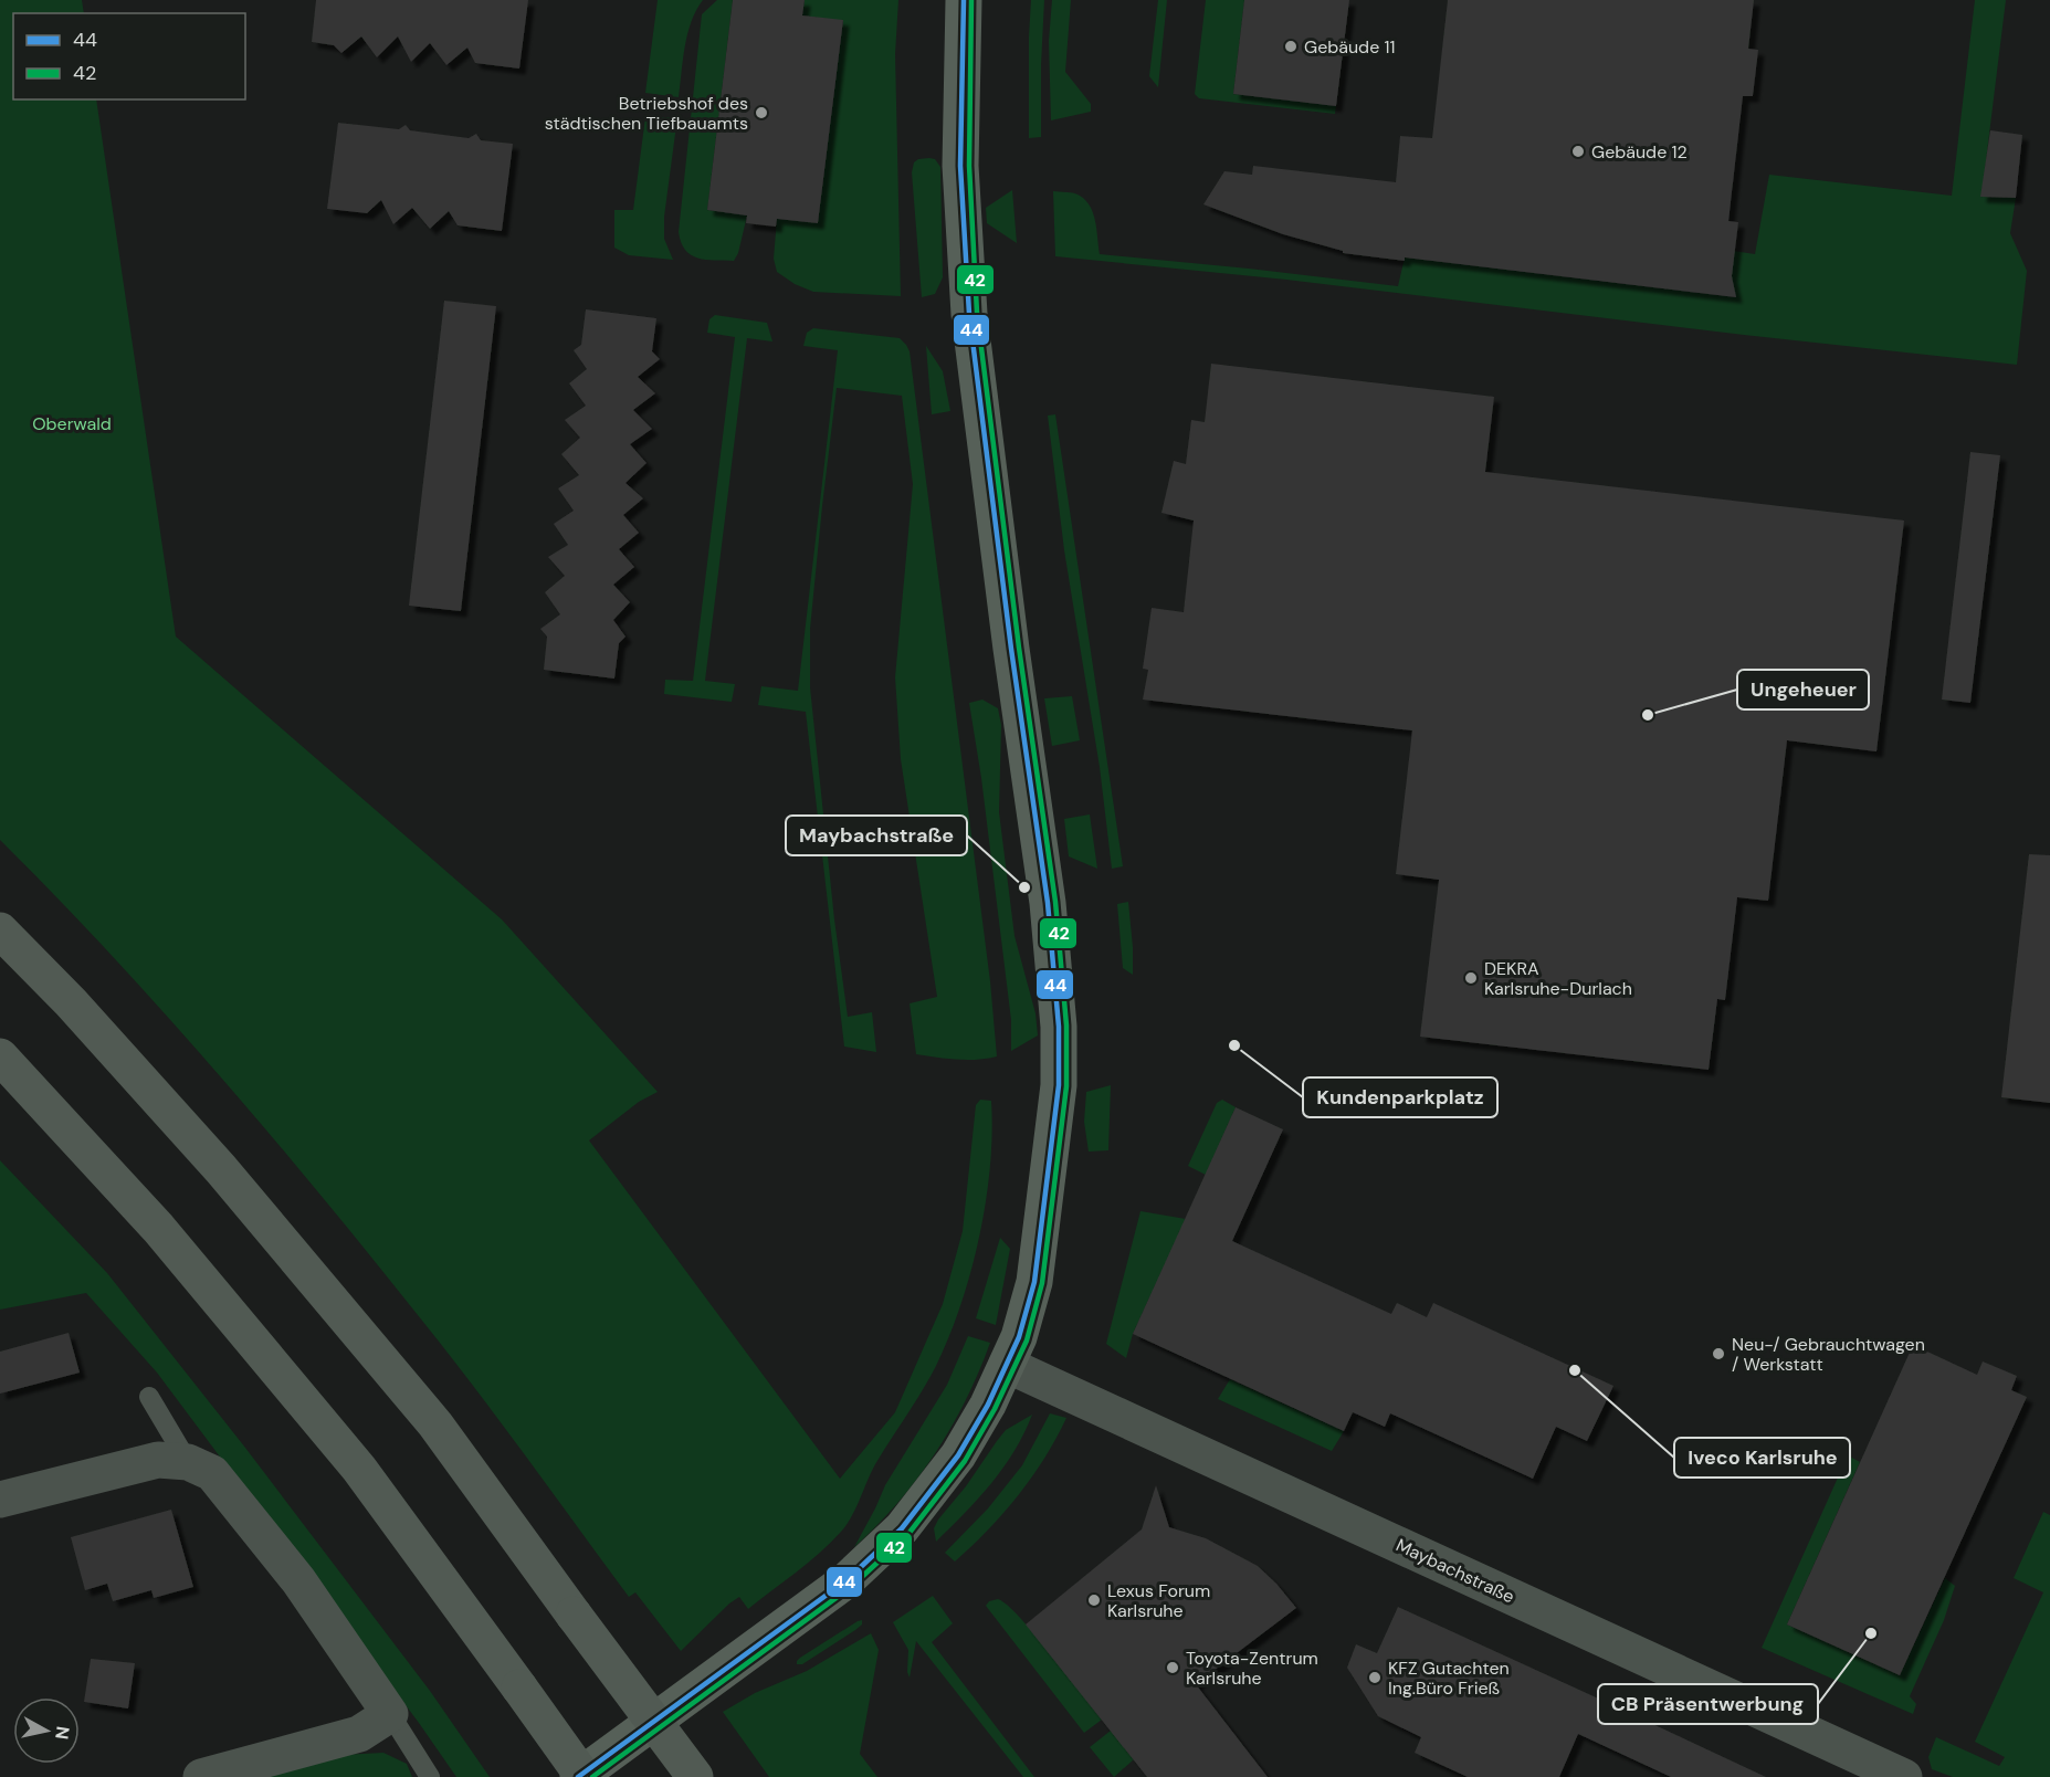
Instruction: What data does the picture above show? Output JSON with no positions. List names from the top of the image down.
{
  "streets": {
    "street": ["Maybachstraße"]
  },
  "parks": ["Oberwald"],
  "places": [
    "Gebäude 11",
    "Betriebshof des städtischen Tiefbauamts",
    "Gebäude 12",
    "Ungeheuer",
    "Maybachstraße",
    "DEKRA Karlsruhe-Durlach",
    "Kundenparkplatz",
    "Neu-/ Gebrauchtwagen / Werkstatt",
    "Iveco Karlsruhe",
    "Lexus Forum Karlsruhe",
    "CB Präsentwerbung",
    "Toyota-Zentrum Karlsruhe",
    "KFZ Gutachten Ing.Büro Frieß"
  ],
  "lines": ["transit line 44", "transit line 42"],
  "legend": ["44", "42"],
  "north": "right"
}
